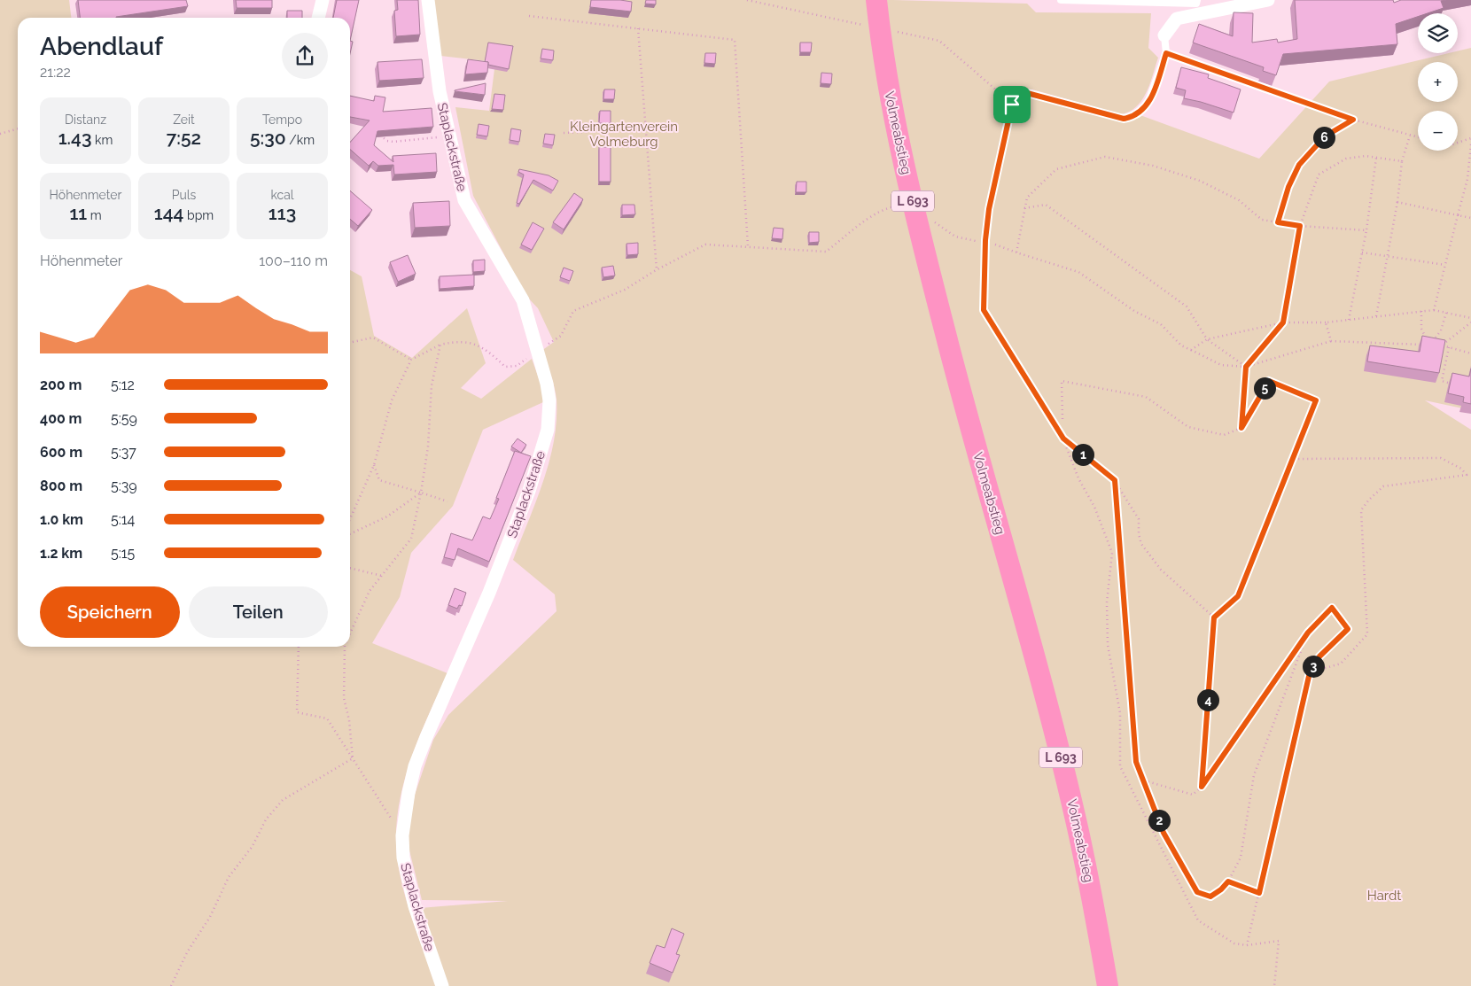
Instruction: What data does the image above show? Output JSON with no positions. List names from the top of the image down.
{
  "streets": {
    "main road": ["Volmeabstieg", "L 693"],
    "street": ["Staplackstraße"]
  },
  "parks": ["Kleingartenverein Volmeburg", "Hardt"],
  "page": {
    "map_buttons": ["+", "−"],
    "heading": ["Abendlauf", "21:22"],
    "stats": [
      ["Distanz", "1.43 km"],
      ["Zeit", "7:52"],
      ["Tempo", "5:30 /km"],
      ["Höhenmeter", "11 m"],
      ["Puls", "144 bpm"],
      ["kcal", "113"]
    ],
    "pins": [
      "6",
      "5",
      "1",
      "3",
      "4",
      "2"
    ],
    "chart": ["Höhenmeter", "100–110 m"],
    "list": [
      {
        "name": "200 m",
        "note": "5:12"
      },
      {
        "name": "400 m",
        "note": "5:59"
      },
      {
        "name": "600 m",
        "note": "5:37"
      },
      {
        "name": "800 m",
        "note": "5:39"
      },
      {
        "name": "1.0 km",
        "note": "5:14"
      },
      {
        "name": "1.2 km",
        "note": "5:15"
      }
    ],
    "buttons": ["Speichern", "Teilen"]
  }
}
